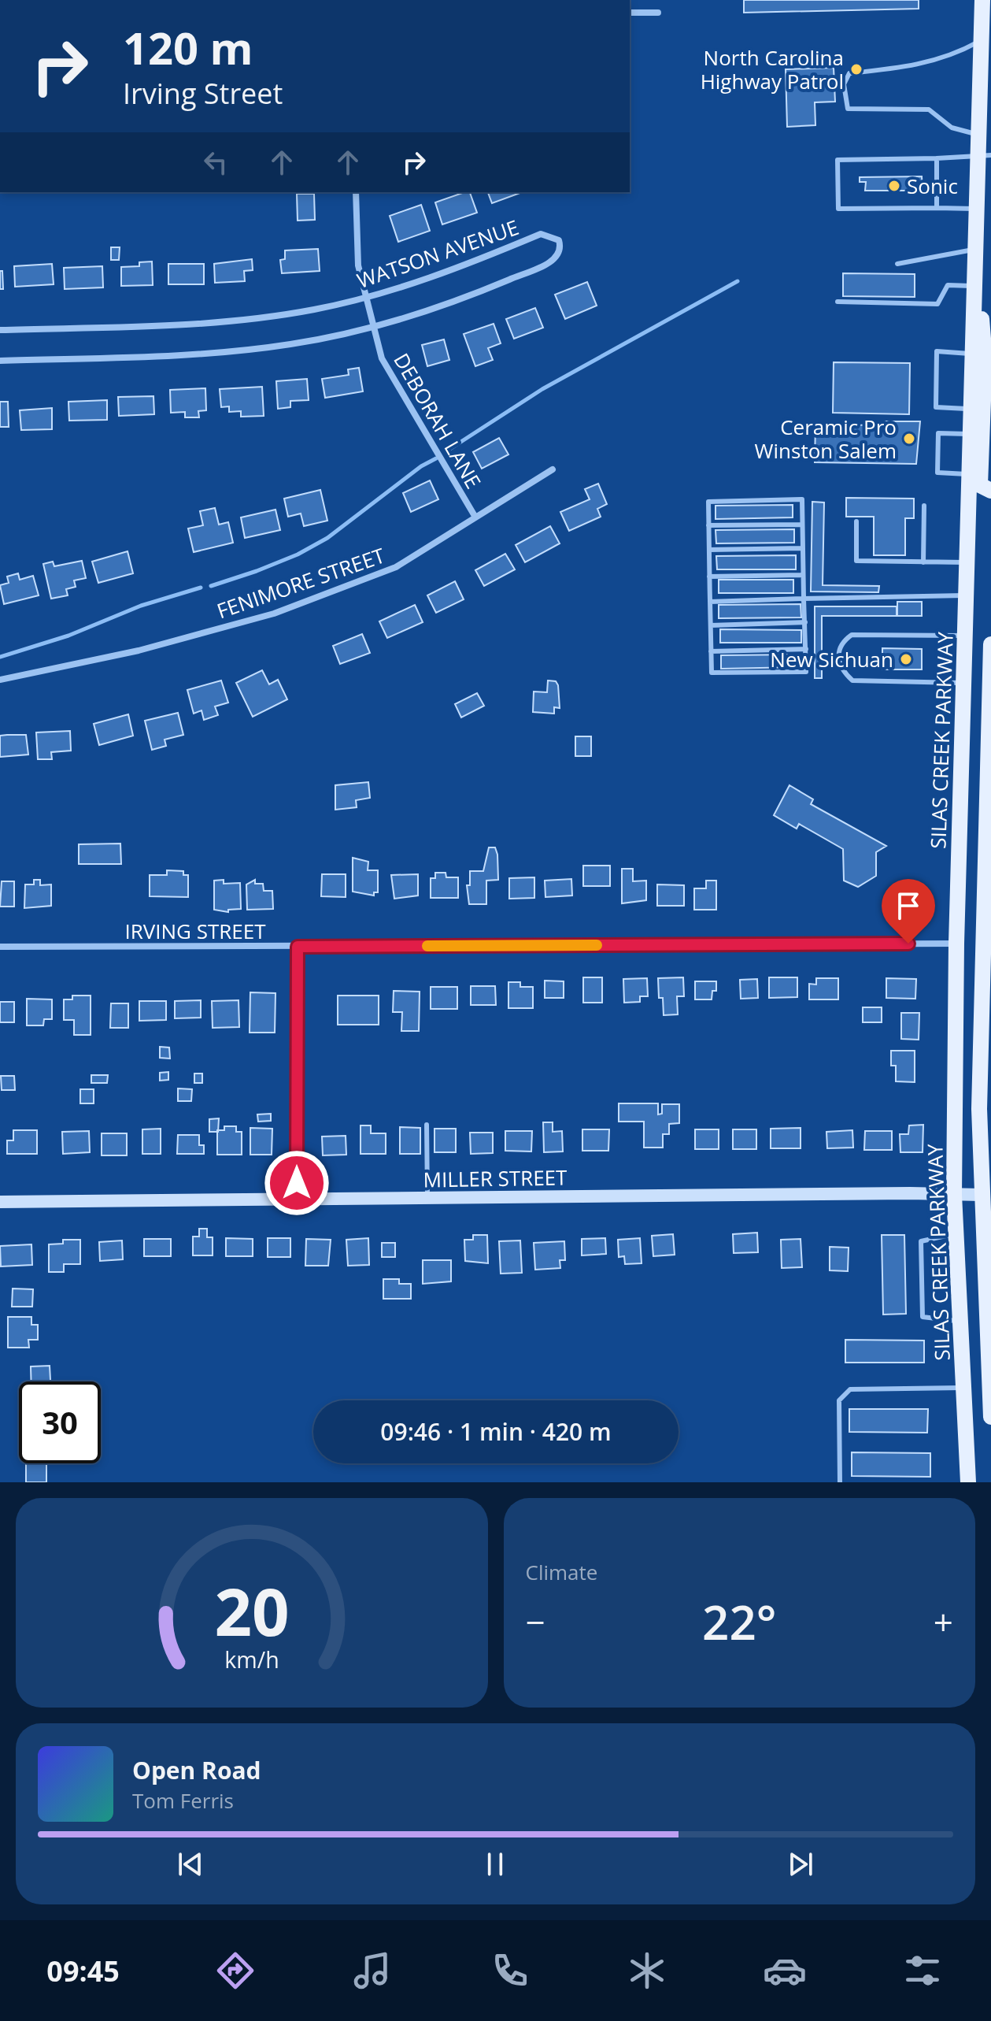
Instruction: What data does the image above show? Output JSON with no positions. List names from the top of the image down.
{
  "streets": {
    "main road": ["SILAS CREEK PARKWAY", "MILLER STREET"],
    "street": [
      "WATSON AVENUE",
      "DEBORAH LANE",
      "FENIMORE STREET",
      "IRVING STREET"
    ]
  },
  "crossings": [
    ["WATSON AVENUE", "DEBORAH LANE"],
    ["DEBORAH LANE", "FENIMORE STREET"],
    ["SILAS CREEK PARKWAY", "IRVING STREET"],
    ["SILAS CREEK PARKWAY", "MILLER STREET"]
  ],
  "places": [
    "North Carolina Highway Patrol",
    "Sonic",
    "Ceramic Pro Winston Salem",
    "New Sichuan"
  ],
  "page": {
    "turn": ["120 m", "Irving Street"],
    "limit": "30",
    "trip": "09:46 · 1 min · 420 m",
    "tile": "Climate",
    "heat": ["−", "22°", "+"],
    "song": ["Open Road", "Tom Ferris"],
    "tabs": "09:45",
    "gauge": ["20", "km/h"]
  }
}
